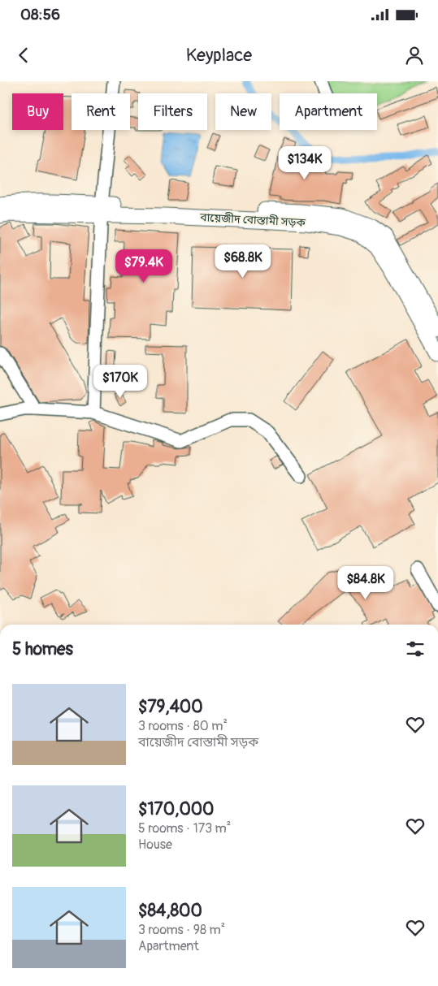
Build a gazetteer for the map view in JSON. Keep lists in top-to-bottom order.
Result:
{
  "streets": {
    "main road": ["বায়েজীদ বোস্তামী সড়ক"]
  },
  "page": {
    "status": "08:56",
    "header": "Keyplace",
    "chip": [
      "Buy",
      "Rent",
      "Filters",
      "New",
      "Apartment"
    ],
    "price": [
      "$134K",
      "$68.8K",
      "$79.4K",
      "$170K",
      "$84.8K"
    ],
    "heading": "5 homes",
    "list": [
      {
        "name": "$79,400",
        "note": "3 rooms · 80 m² · বায়েজীদ বোস্তামী সড়ক"
      },
      {
        "name": "$170,000",
        "note": "5 rooms · 173 m² · House"
      },
      {
        "name": "$84,800",
        "note": "3 rooms · 98 m² · Apartment"
      }
    ]
  }
}
